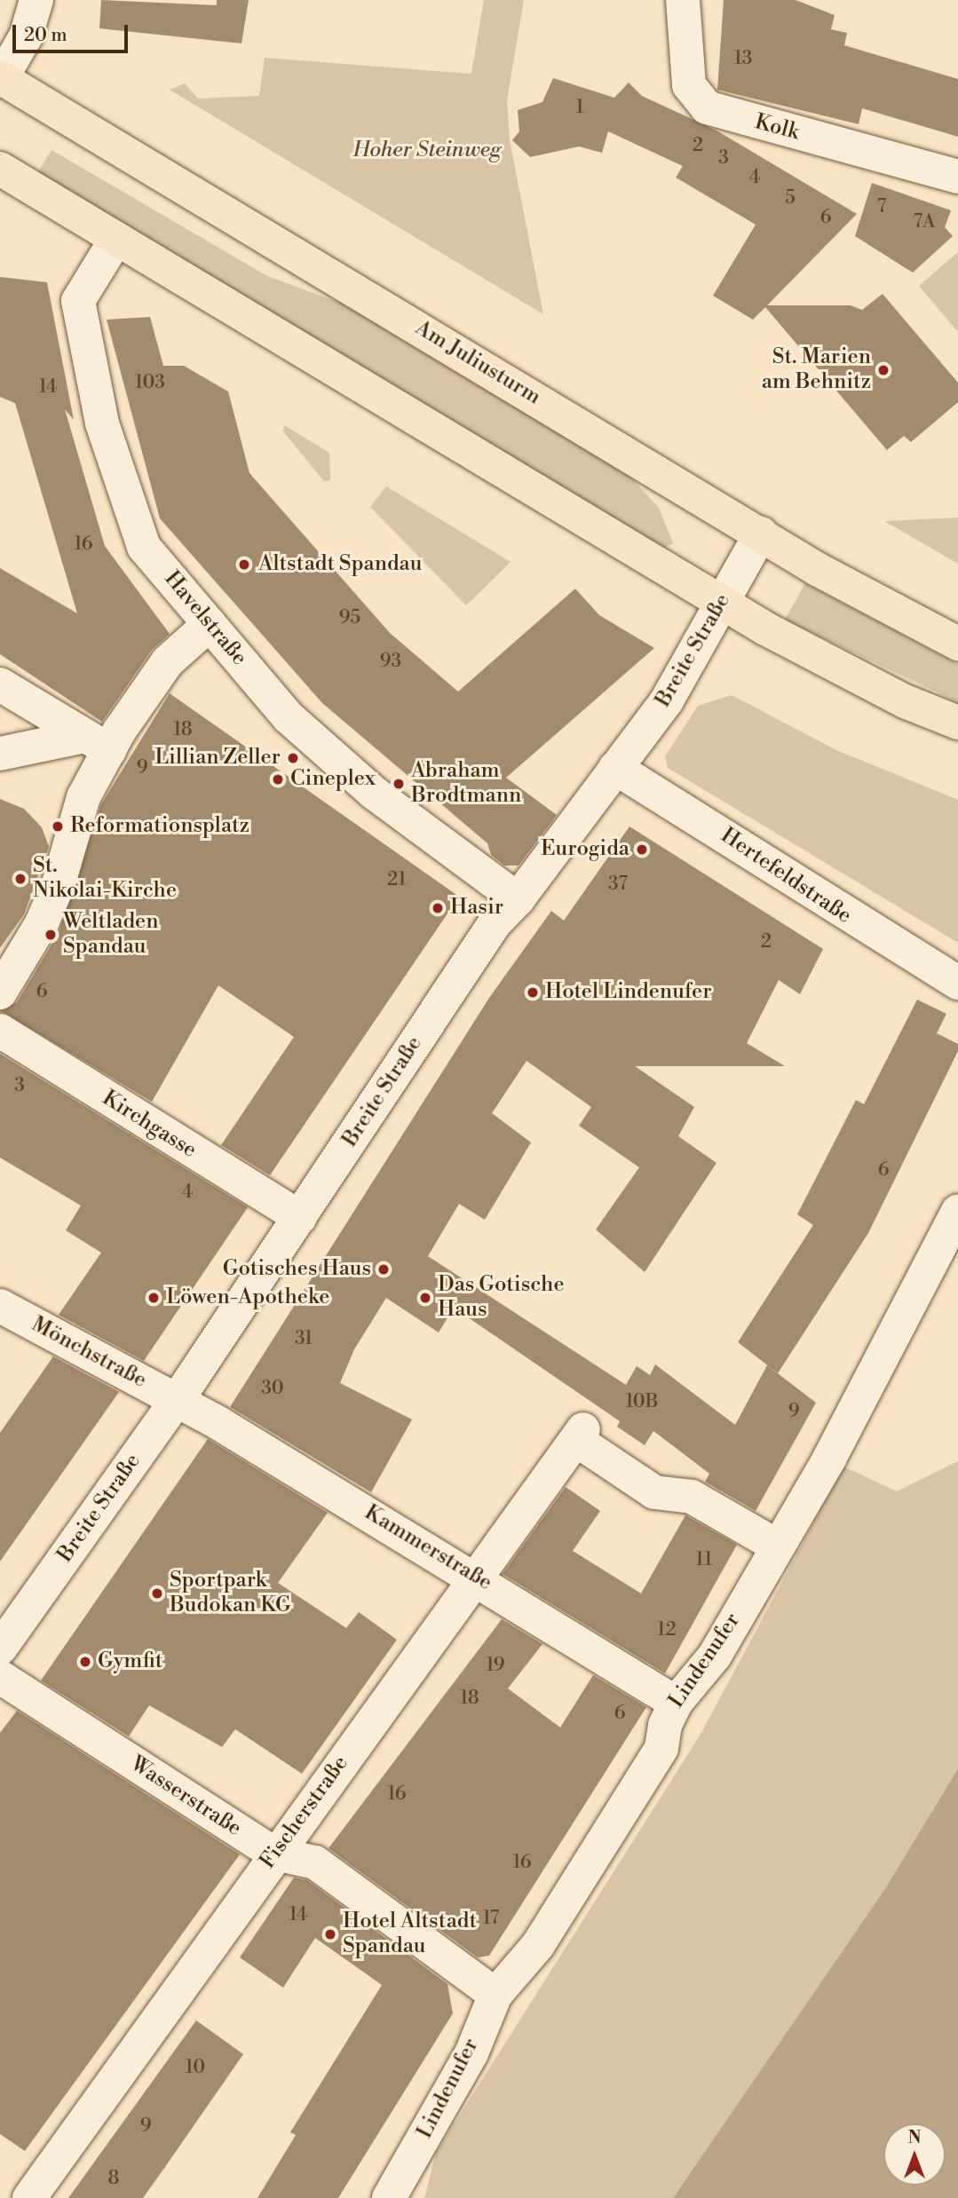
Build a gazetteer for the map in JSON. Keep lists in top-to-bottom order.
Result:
{
  "streets": {
    "main road": ["Am Juliusturm"],
    "street": [
      "Kolk",
      "Havelstraße",
      "Breite Straße",
      "Hertefeldstraße",
      "Kirchgasse",
      "Mönchstraße",
      "Kammerstraße",
      "Lindenufer",
      "Wasserstraße",
      "Fischerstraße"
    ]
  },
  "crossings": [
    ["Am Juliusturm", "Breite Straße"],
    ["Havelstraße", "Breite Straße"],
    ["Breite Straße", "Hertefeldstraße"],
    ["Breite Straße", "Kirchgasse"],
    ["Breite Straße", "Mönchstraße"],
    ["Breite Straße", "Kammerstraße"],
    ["Mönchstraße", "Kammerstraße"],
    ["Kammerstraße", "Lindenufer"],
    ["Kammerstraße", "Fischerstraße"],
    ["Lindenufer", "Wasserstraße"],
    ["Lindenufer", "Fischerstraße"],
    ["Wasserstraße", "Fischerstraße"]
  ],
  "parks": ["Hoher Steinweg"],
  "places": [
    "St. Marien am Behnitz",
    "Altstadt Spandau",
    "Lillian Zeller",
    "Cineplex",
    "Abraham Brodtmann",
    "Reformationsplatz",
    "Eurogida",
    "St. Nikolai-Kirche",
    "Hasir",
    "Weltladen Spandau",
    "Hotel Lindenufer",
    "Gotisches Haus",
    "Löwen-Apotheke",
    "Das Gotische Haus",
    "Sportpark Budokan KG",
    "Gymfit",
    "Hotel Altstadt Spandau"
  ],
  "house_numbers": [
    "13",
    "1",
    "2",
    "3",
    "4",
    "5",
    "7",
    "6",
    "7A",
    "103",
    "14",
    "16",
    "95",
    "93",
    "18",
    "9",
    "21",
    "37",
    "2",
    "6",
    "3",
    "6",
    "4",
    "31",
    "30",
    "10B",
    "9",
    "11",
    "12",
    "19",
    "18",
    "6",
    "16",
    "16",
    "14",
    "17",
    "10",
    "9",
    "8"
  ],
  "scale_bar": "20 m",
  "north": "top"
}
